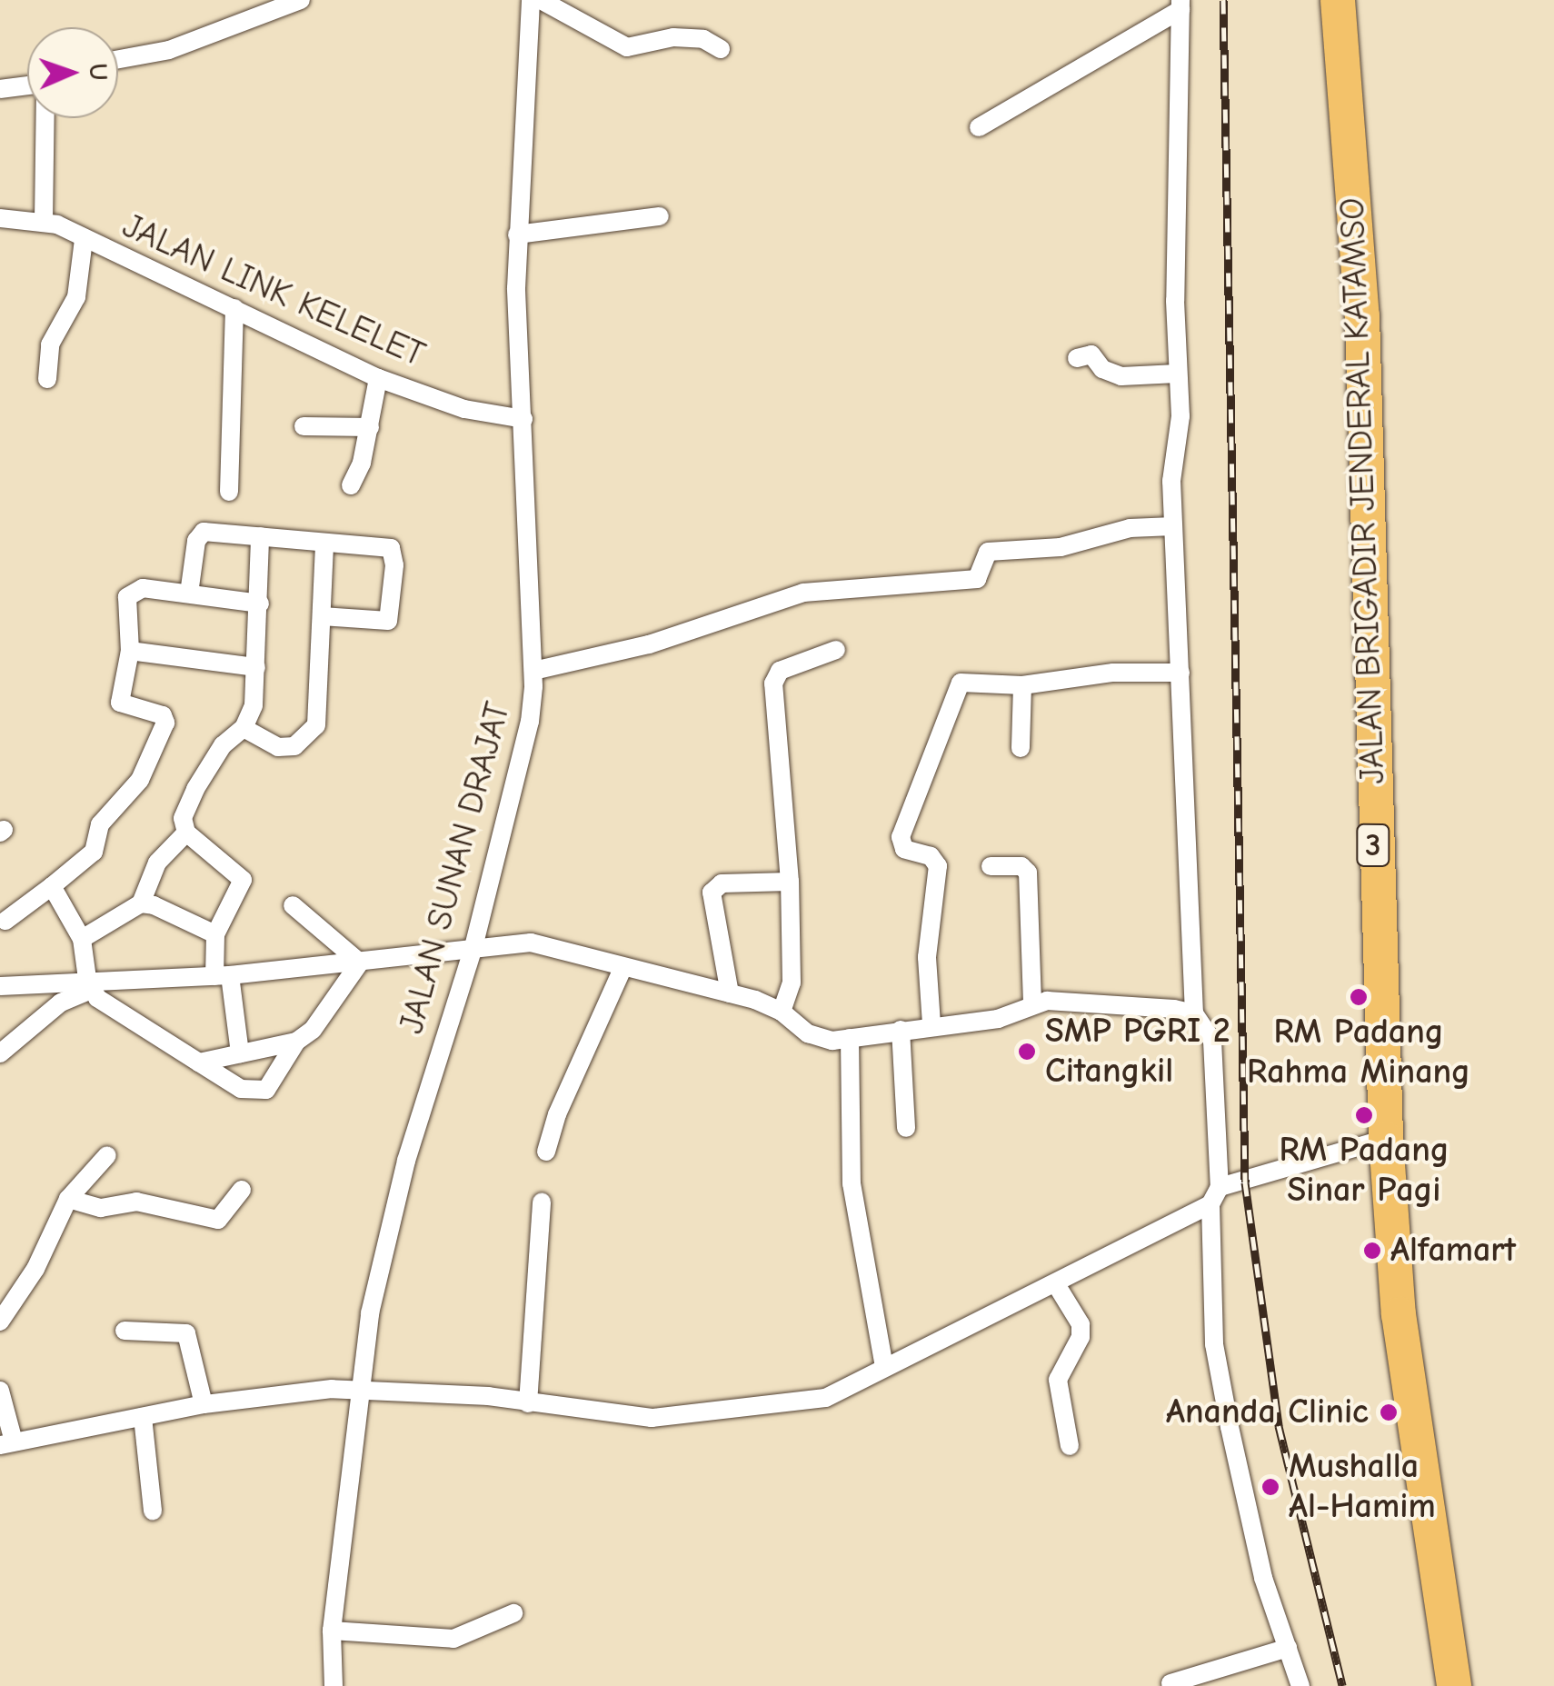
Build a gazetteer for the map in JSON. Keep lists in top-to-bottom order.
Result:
{
  "streets": {
    "highway": ["JALAN BRIGADIR JENDERAL KATAMSO", "3"],
    "street": ["JALAN LINK KELELET", "JALAN SUNAN DRAJAT"]
  },
  "crossings": [
    ["JALAN LINK KELELET", "JALAN SUNAN DRAJAT"]
  ],
  "places": [
    "RM Padang Rahma Minang",
    "SMP PGRI 2 Citangkil",
    "RM Padang Sinar Pagi",
    "Alfamart",
    "Ananda Clinic",
    "Mushalla Al-Hamim"
  ],
  "north": "right"
}
